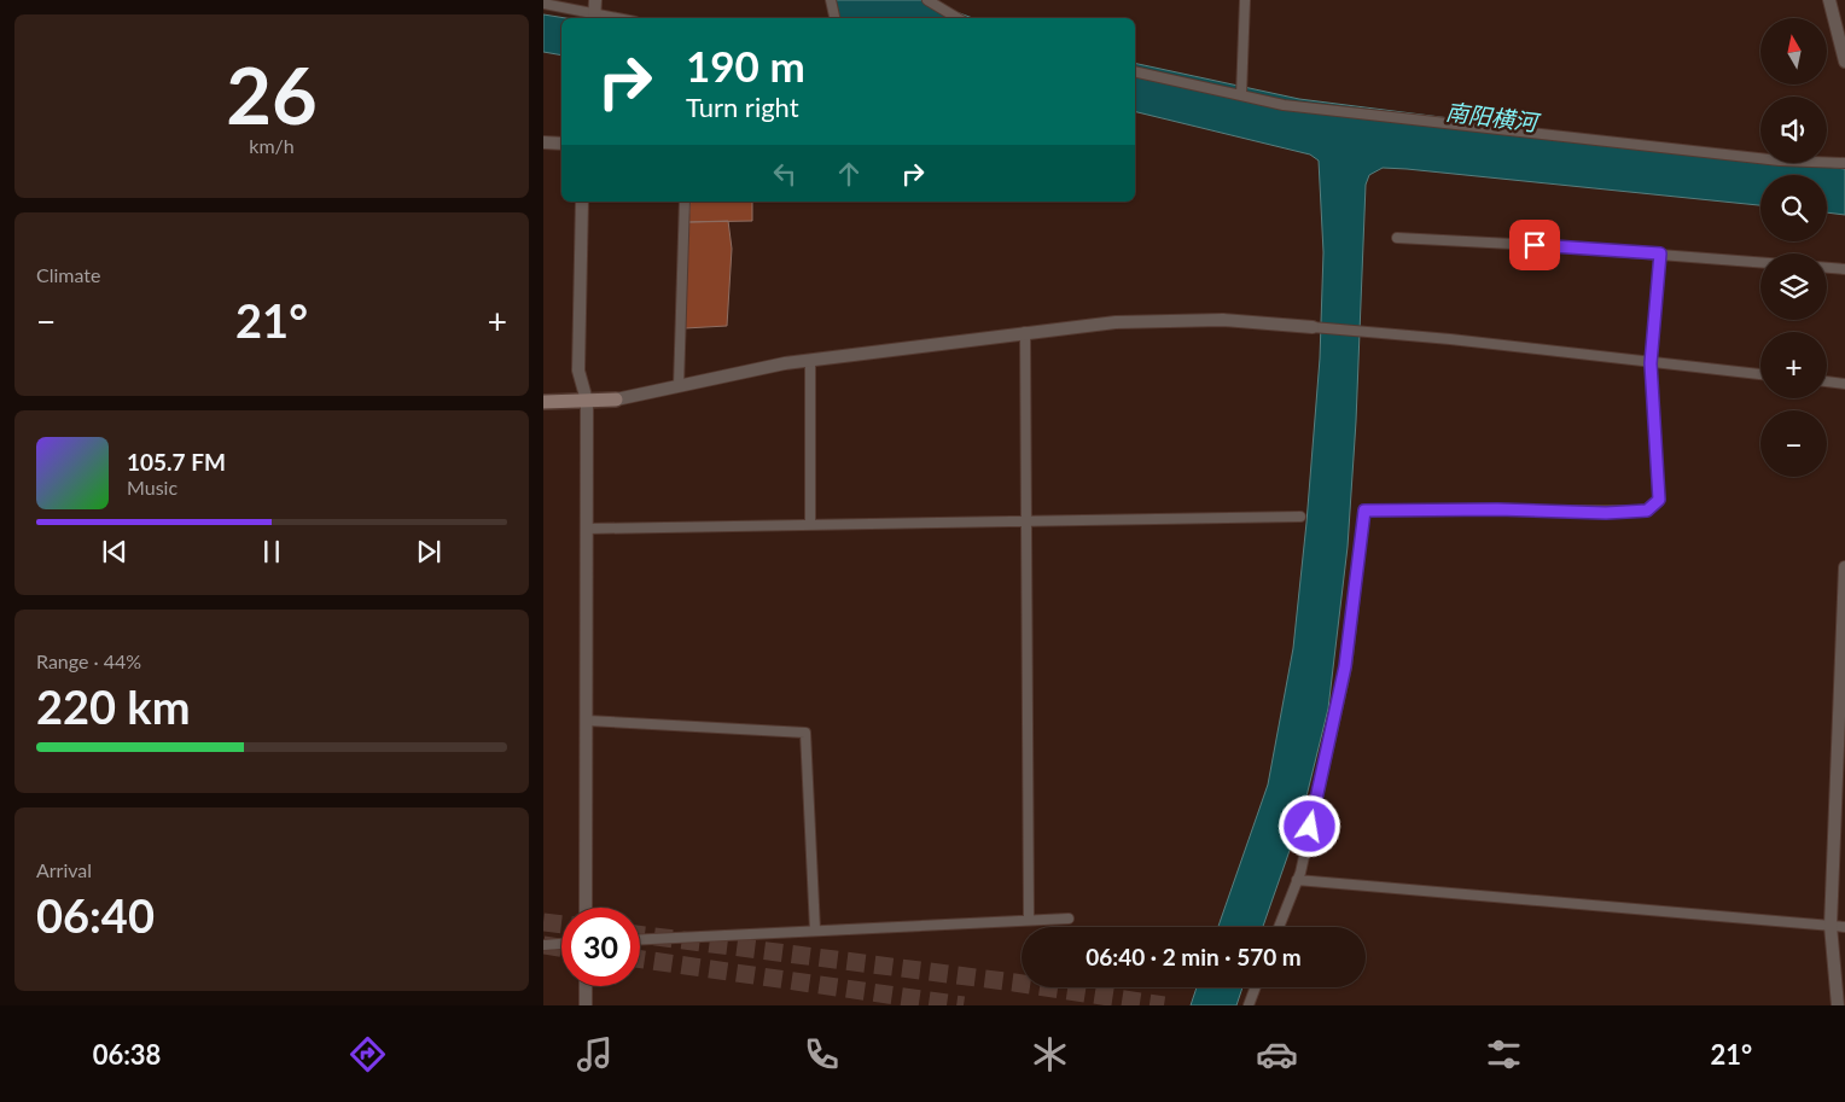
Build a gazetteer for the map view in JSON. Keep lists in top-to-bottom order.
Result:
{
  "water": ["南阳横河"],
  "north": "top",
  "page": {
    "tile": [
      ["26", "km/h"],
      "Climate",
      ["Range · 44%", "220 km"],
      ["Arrival", "06:40"]
    ],
    "map_buttons": ["+", "−"],
    "turn": ["190 m", "Turn right"],
    "heat": ["−", "21°", "+"],
    "song": ["105.7 FM", "Music"],
    "limit": "30",
    "trip": "06:40 · 2 min · 570 m",
    "tabs": ["06:38", "21°"]
  }
}
